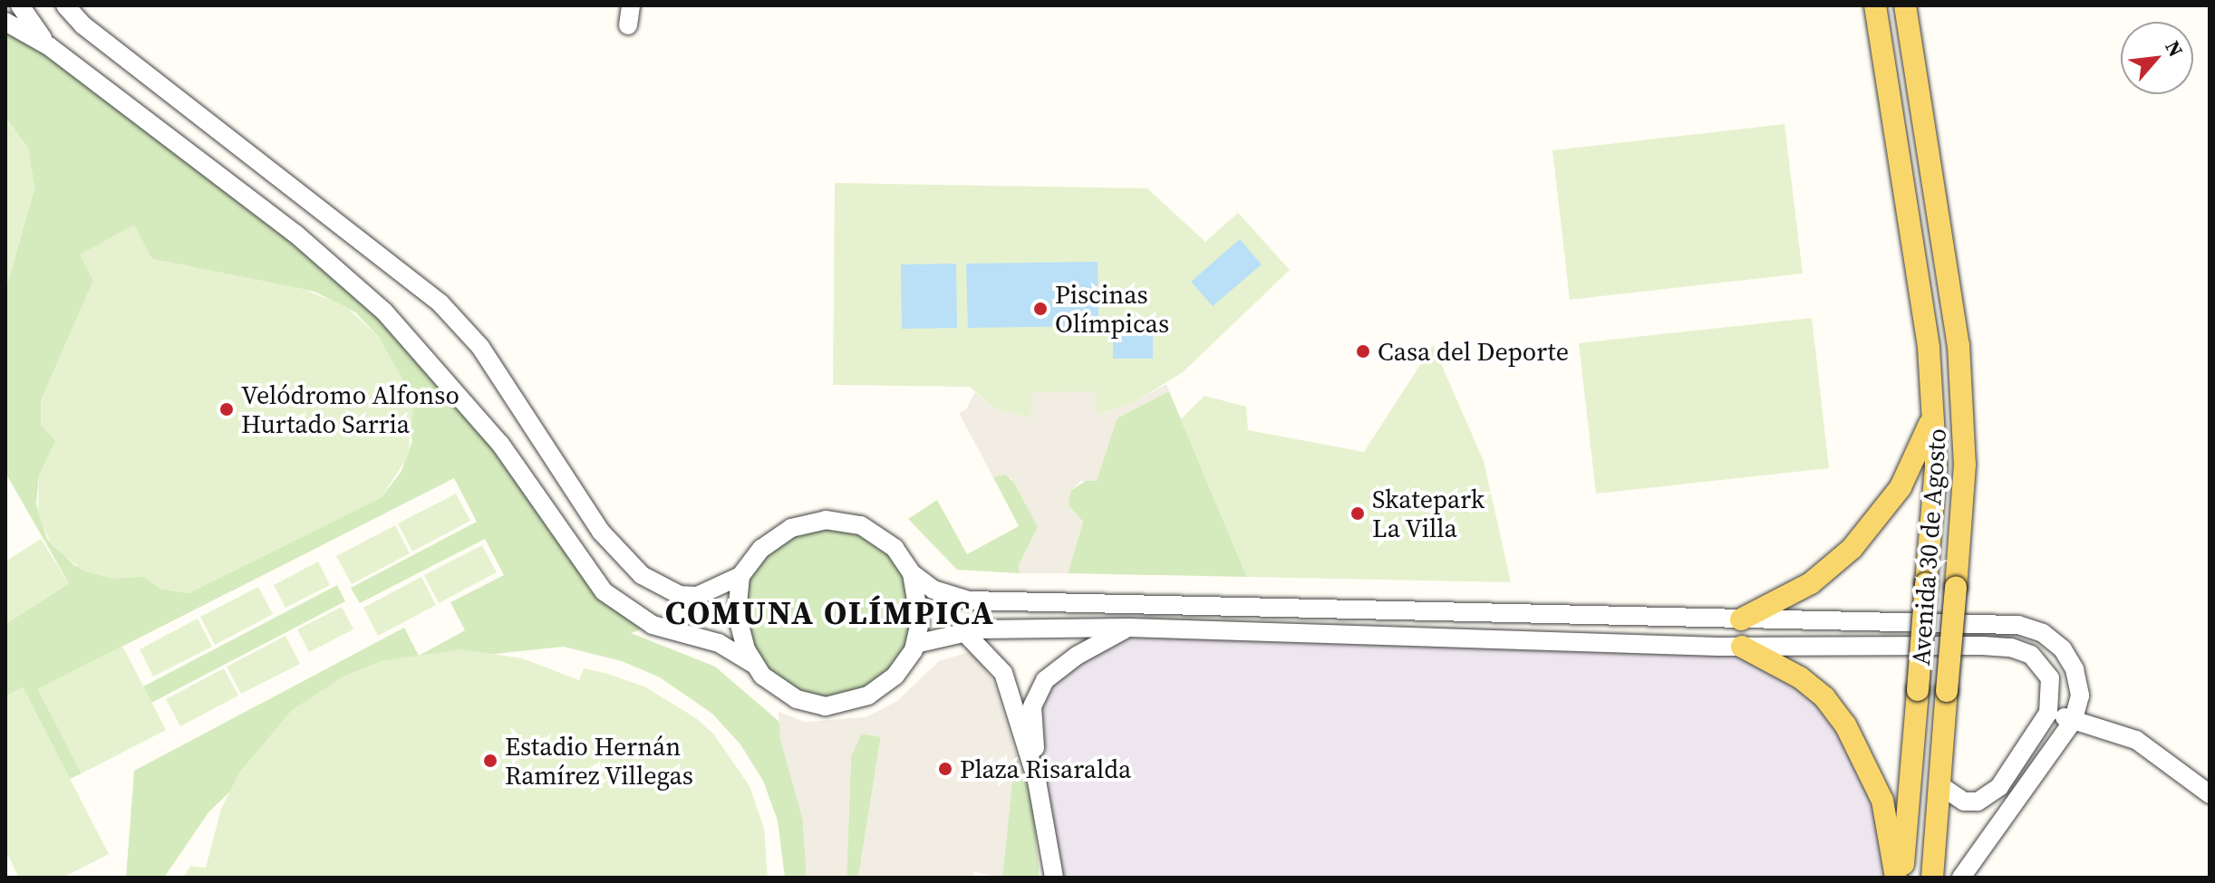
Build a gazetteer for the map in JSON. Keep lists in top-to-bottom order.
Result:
{
  "streets": {
    "main road": ["Avenida 30 de Agosto"]
  },
  "districts": ["COMUNA OLÍMPICA"],
  "places": [
    "Piscinas Olímpicas",
    "Casa del Deporte",
    "Velódromo Alfonso Hurtado Sarria",
    "Skatepark La Villa",
    "Estadio Hernán Ramírez Villegas",
    "Plaza Risaralda"
  ],
  "north": "top right"
}
